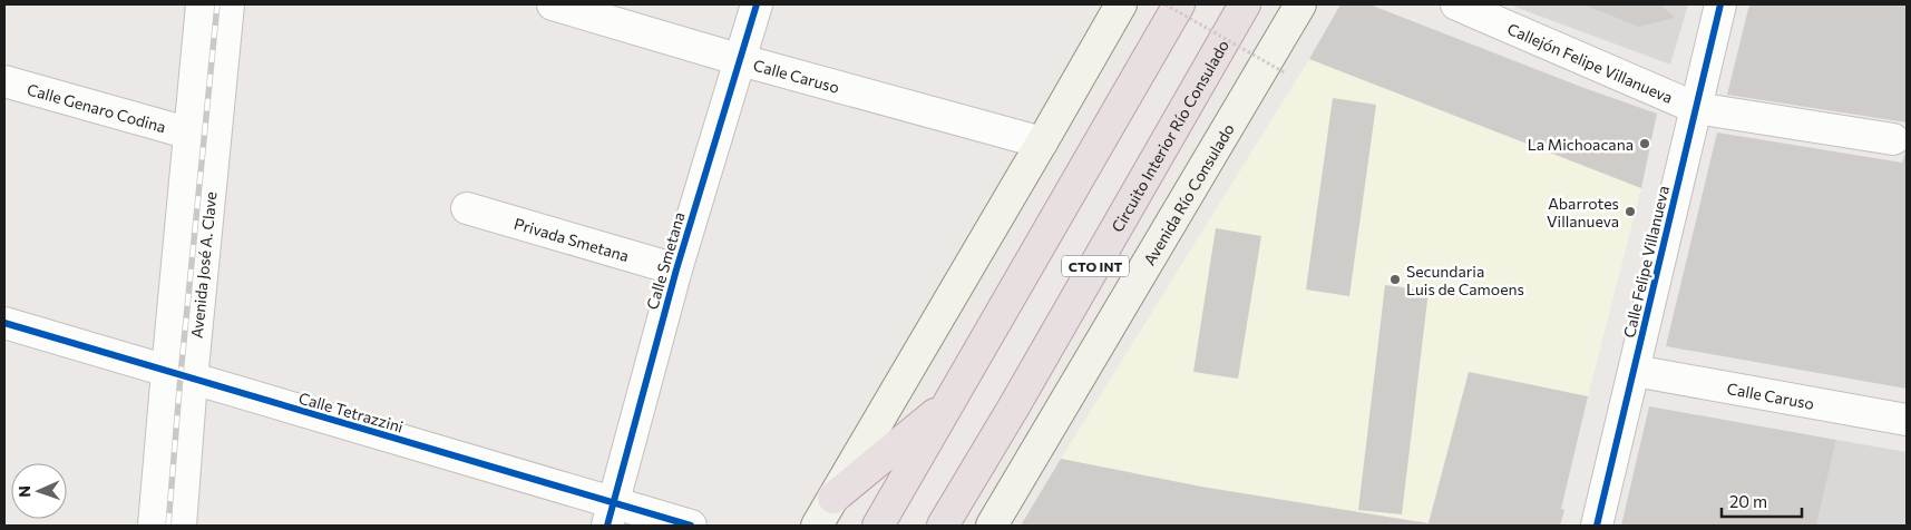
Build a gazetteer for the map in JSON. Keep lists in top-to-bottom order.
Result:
{
  "streets": {
    "highway": ["Circuito Interior Río Consulado", "CTO INT"],
    "main road": ["Avenida Río Consulado"],
    "street": [
      "Callejón Felipe Villanueva",
      "Calle Caruso",
      "Calle Genaro Codina",
      "Privada Smetana",
      "Calle Smetana",
      "Calle Felipe Villanueva",
      "Avenida José A. Clave",
      "Calle Tetrazzini"
    ]
  },
  "crossings": [
    ["Callejón Felipe Villanueva", "Calle Felipe Villanueva"],
    ["Calle Caruso", "Calle Smetana"],
    ["Calle Caruso", "Calle Felipe Villanueva"],
    ["Calle Genaro Codina", "Avenida José A. Clave"],
    ["Privada Smetana", "Calle Smetana"],
    ["Calle Smetana", "Calle Tetrazzini"],
    ["Avenida José A. Clave", "Calle Tetrazzini"]
  ],
  "places": ["La Michoacana", "Abarrotes Villanueva", "Secundaria Luis de Camoens"],
  "scale_bar": "20 m",
  "north": "left"
}
